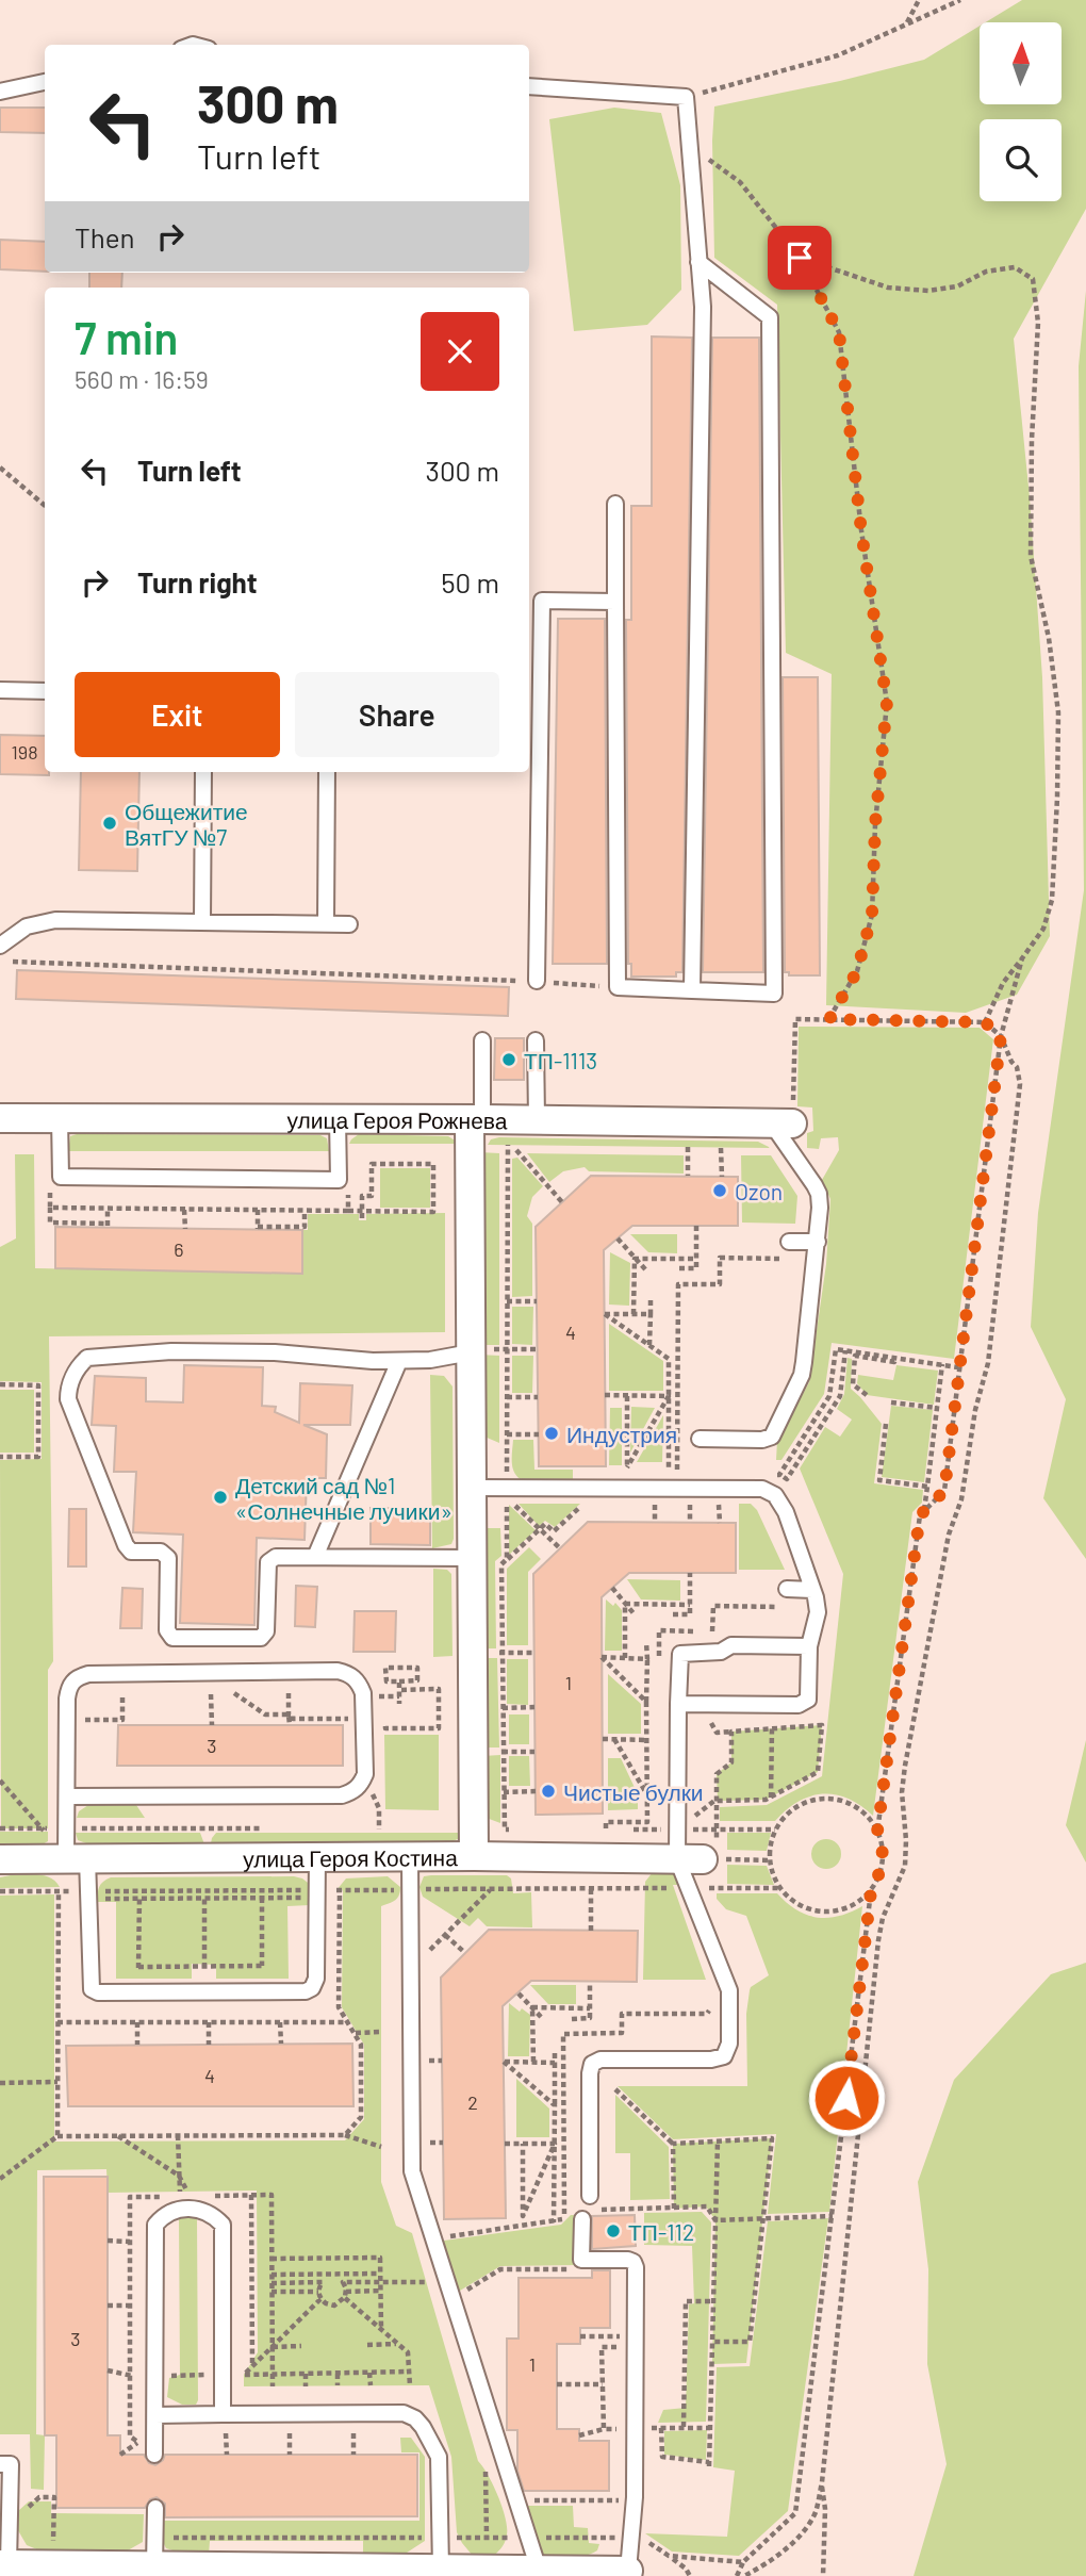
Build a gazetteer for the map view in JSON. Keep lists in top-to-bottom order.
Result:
{
  "streets": {
    "street": ["улица Героя Рожнева", "улица Героя Костина"]
  },
  "places": [
    "Общежитие ВятГУ №7",
    "ТП-1113",
    "Ozon",
    "Индустрия",
    "Детский сад №1 «Солнечные лучики»",
    "Чистые булки",
    "ТП-112"
  ],
  "house_numbers": [
    "198",
    "6",
    "4",
    "1",
    "3",
    "4",
    "2",
    "3",
    "1"
  ],
  "north": "top",
  "page": {
    "turn": ["300 m", "Turn left"],
    "then": "Then",
    "heading": ["7 min", "560 m · 16:59"],
    "list": [
      {
        "name": "Turn left",
        "value": "300 m"
      },
      {
        "name": "Turn right",
        "value": "50 m"
      }
    ],
    "buttons": ["Exit", "Share"]
  }
}
